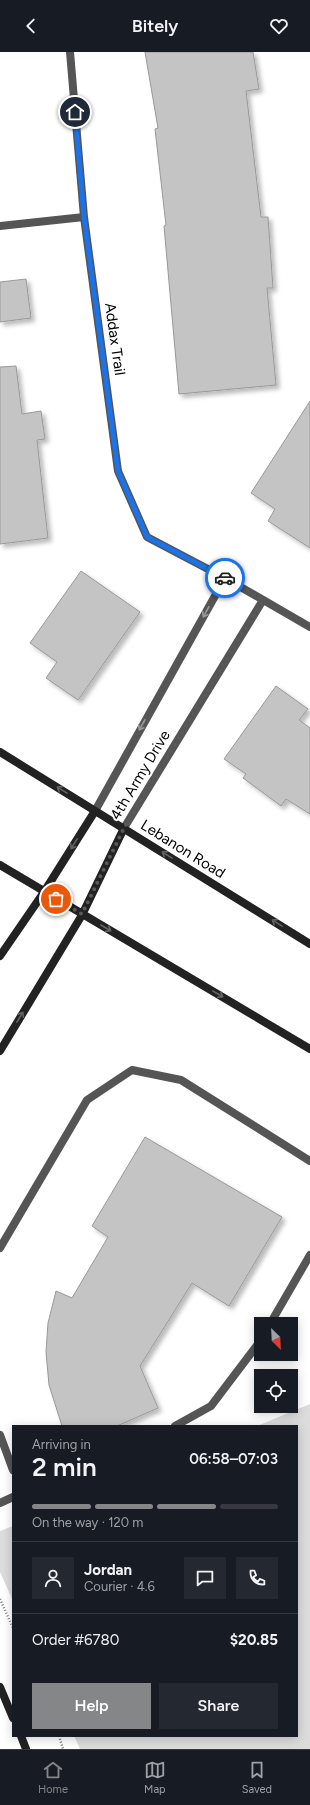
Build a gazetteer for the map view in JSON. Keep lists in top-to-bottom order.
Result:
{
  "streets": {
    "main road": ["4th Army Drive", "Lebanon Road"],
    "street": ["Addax Trail"]
  },
  "crossings": [
    ["Addax Trail", "4th Army Drive"],
    ["4th Army Drive", "Lebanon Road"]
  ],
  "one_way": ["Lebanon Road"],
  "north": "bottom right",
  "page": {
    "header": "Bitely",
    "heading": ["2 min", "Arriving in", "06:58–07:03"],
    "panel": [
      "Jordan",
      "Courier · 4.6",
      "Order #6780",
      "$20.85"
    ],
    "bar": "On the way · 120 m",
    "buttons": ["Help", "Share"],
    "tabs": ["Home", "Map", "Saved"]
  }
}
